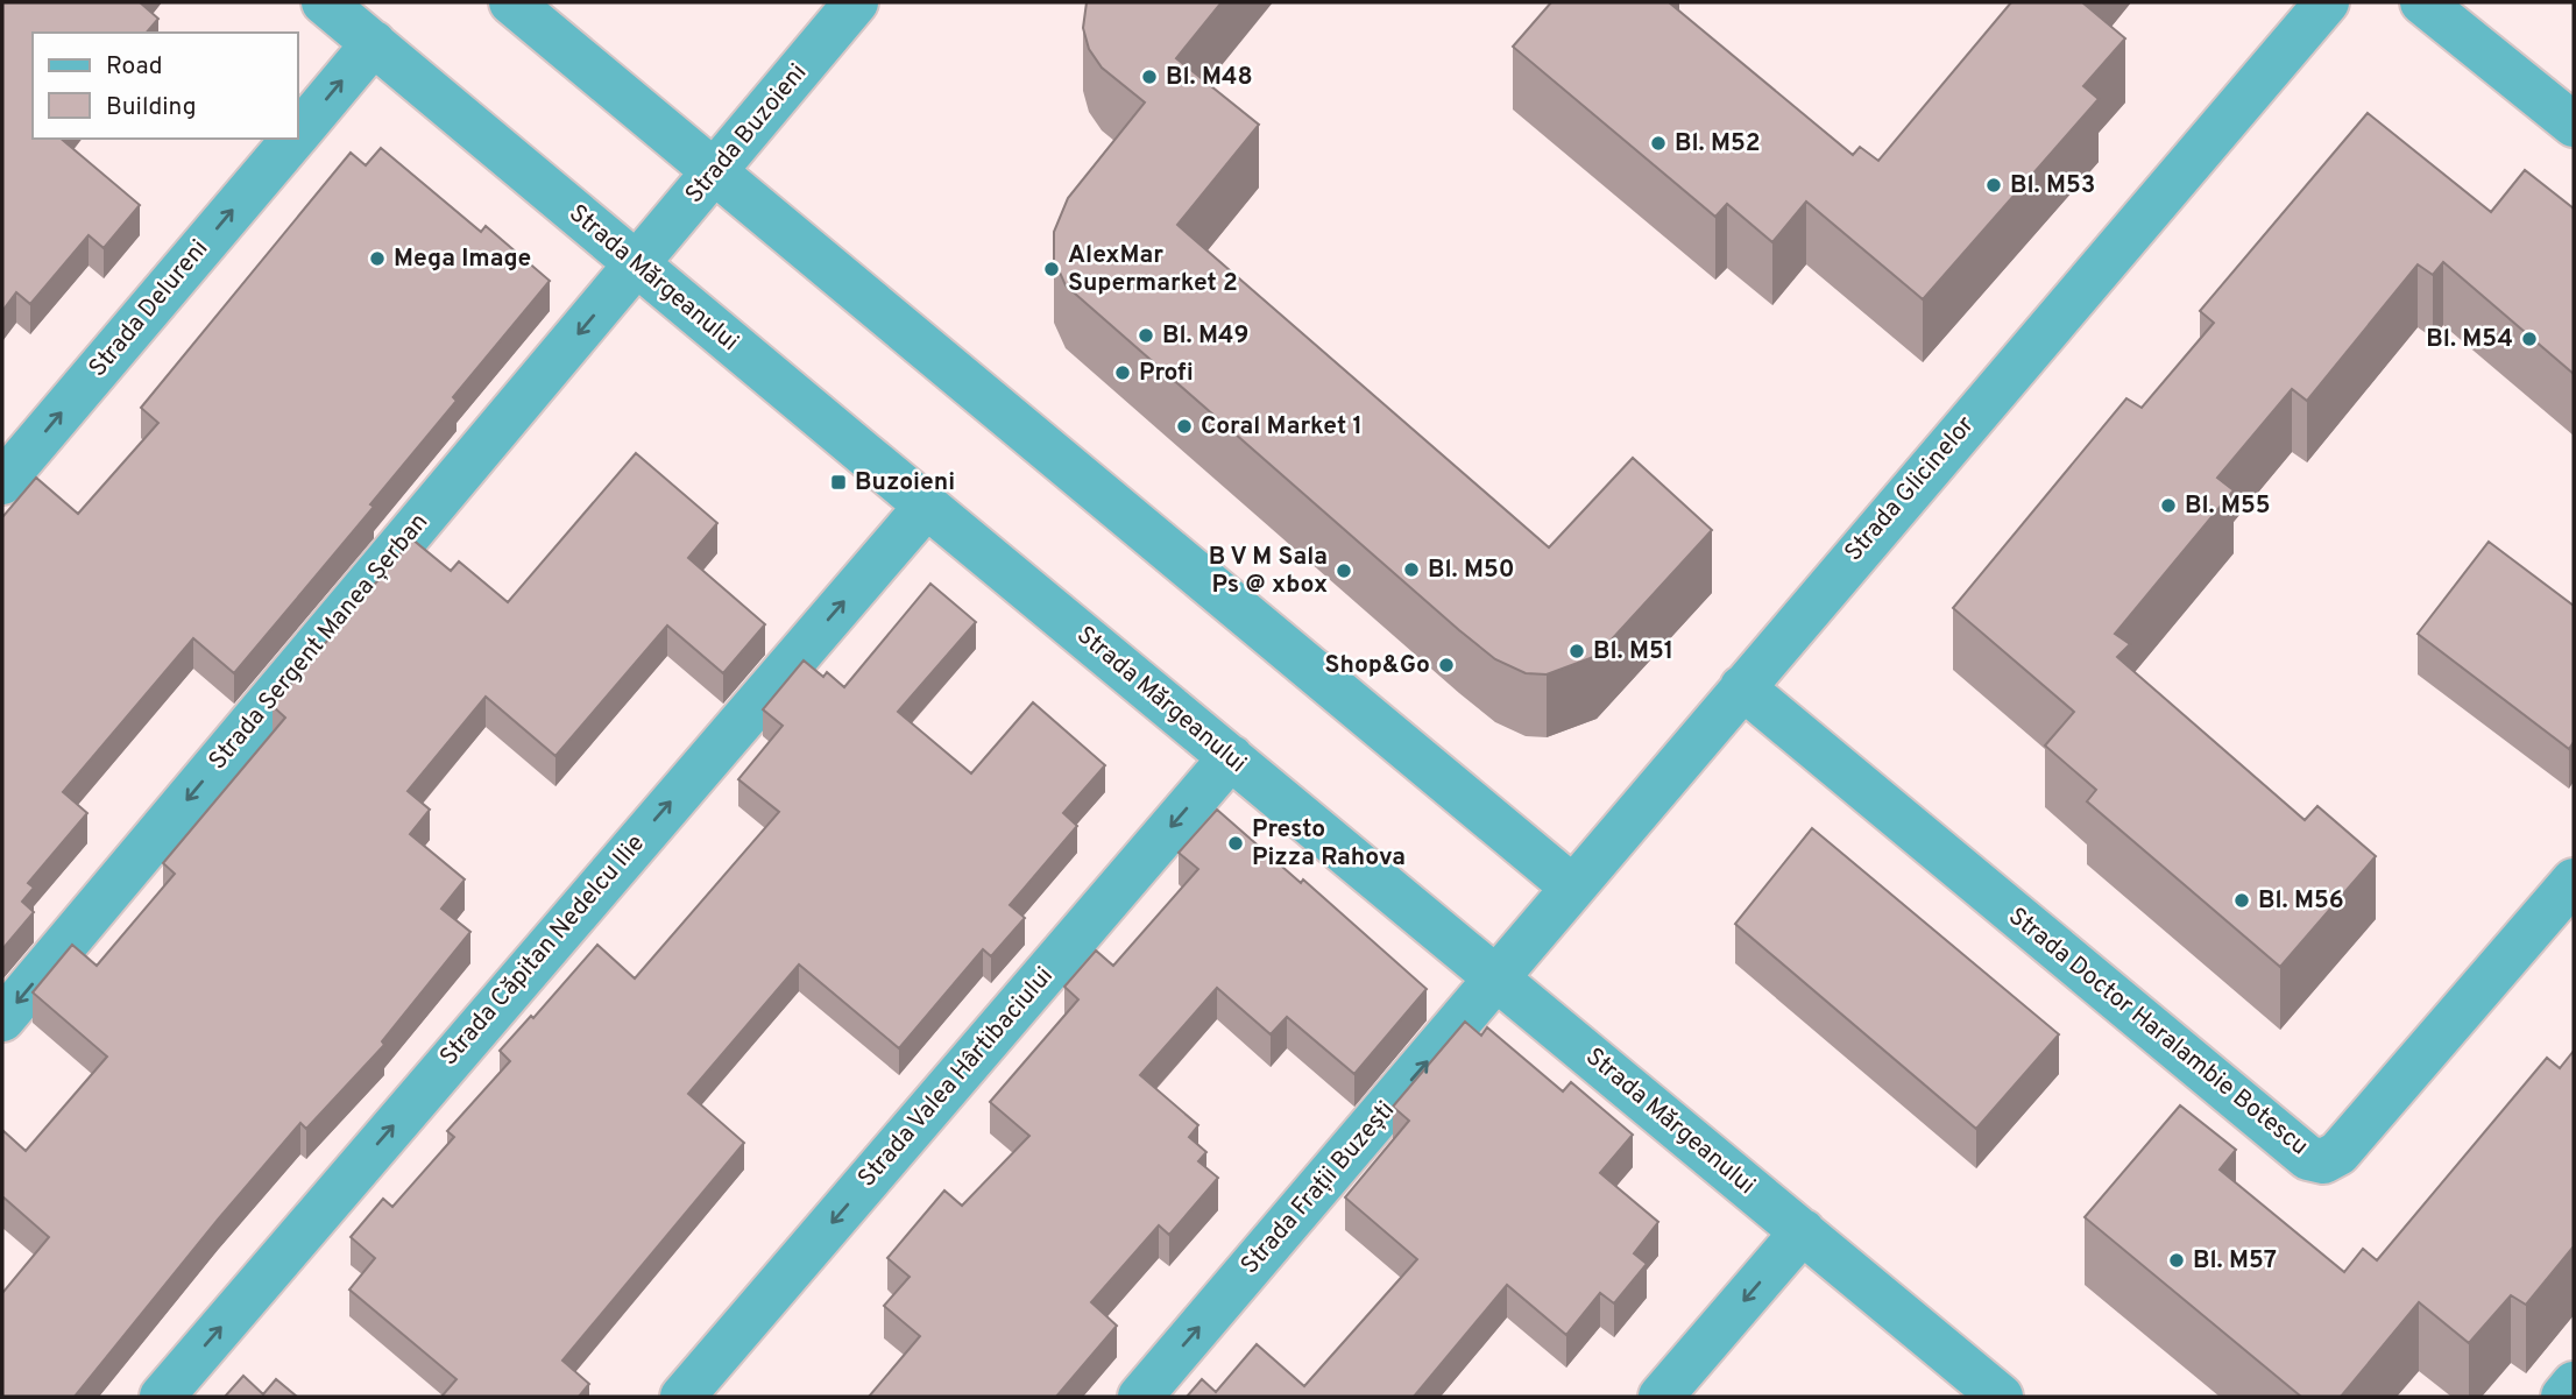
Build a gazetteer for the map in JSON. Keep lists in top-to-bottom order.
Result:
{
  "streets": {
    "street": [
      "Strada Buzoieni",
      "Strada Mărgeanului",
      "Strada Delureni",
      "Strada Glicinelor",
      "Strada Sergent Manea Șerban",
      "Strada Căpitan Nedelcu Ilie",
      "Strada Doctor Haralambie Botescu",
      "Strada Valea Hârtibaciului",
      "Strada Frații Buzești"
    ]
  },
  "crossings": [
    ["Strada Buzoieni", "Strada Mărgeanului"],
    ["Strada Buzoieni", "Strada Sergent Manea Șerban"],
    ["Strada Mărgeanului", "Strada Delureni"],
    ["Strada Mărgeanului", "Strada Glicinelor"],
    ["Strada Mărgeanului", "Strada Sergent Manea Șerban"],
    ["Strada Mărgeanului", "Strada Căpitan Nedelcu Ilie"],
    ["Strada Mărgeanului", "Strada Valea Hârtibaciului"],
    ["Strada Mărgeanului", "Strada Frații Buzești"],
    ["Strada Glicinelor", "Strada Doctor Haralambie Botescu"],
    ["Strada Glicinelor", "Strada Frații Buzești"]
  ],
  "one_way": [
    "Strada Delureni",
    "Strada Sergent Manea Șerban",
    "Strada Căpitan Nedelcu Ilie",
    "Strada Valea Hârtibaciului"
  ],
  "places": {
    "other": [
      "Bl. M48",
      "Bl. M52",
      "Bl. M53",
      "Mega Image",
      "AlexMar Supermarket 2",
      "Bl. M49",
      "Bl. M54",
      "Profi",
      "Coral Market 1",
      "Bl. M55",
      "Bl. M50",
      "B V M Sala Ps @ xbox",
      "Bl. M51",
      "Shop&Go",
      "Presto Pizza Rahova",
      "Bl. M56",
      "Bl. M57"
    ],
    "transit": ["Buzoieni"]
  },
  "legend": ["Road", "Building"]
}
